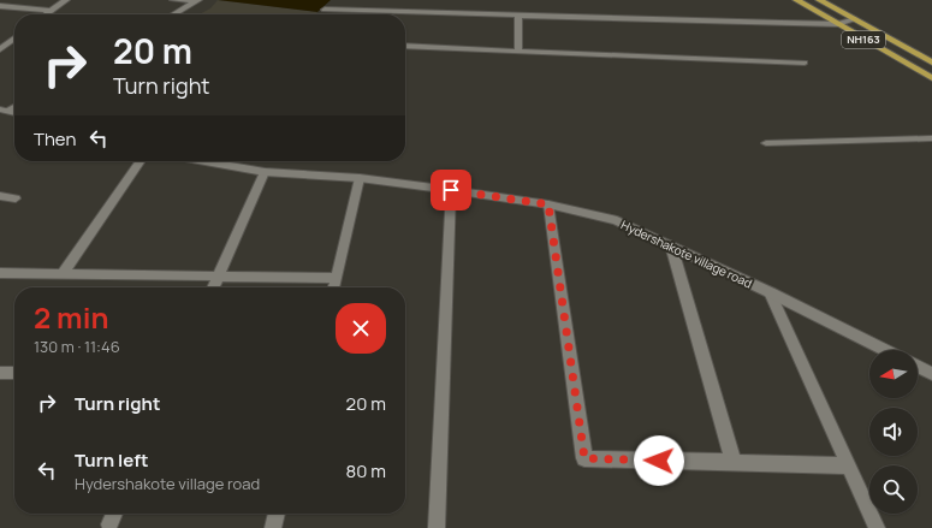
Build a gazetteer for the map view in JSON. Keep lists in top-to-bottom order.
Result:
{
  "streets": {
    "highway": ["NH163"],
    "street": ["Hydershakote village road"]
  },
  "north": "left",
  "page": {
    "turn": ["20 m", "Turn right"],
    "then": "Then",
    "heading": ["2 min", "130 m · 11:46"],
    "list": [
      {
        "name": "Turn right",
        "value": "20 m"
      },
      {
        "name": "Turn left",
        "note": "Hydershakote village road",
        "value": "80 m"
      }
    ]
  }
}
